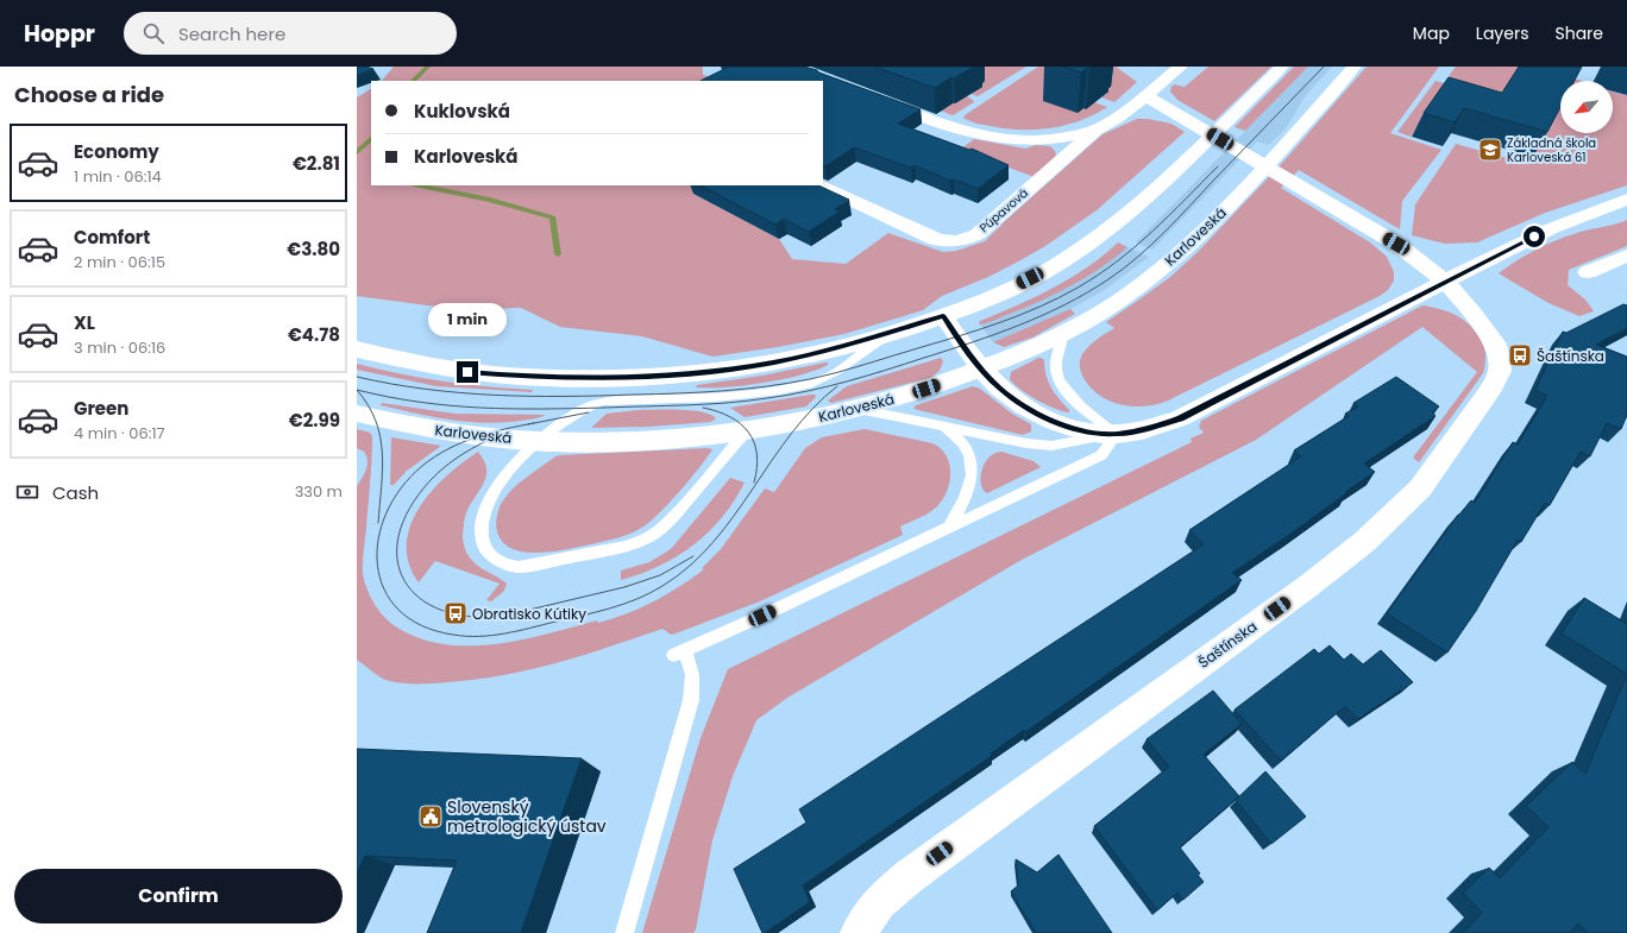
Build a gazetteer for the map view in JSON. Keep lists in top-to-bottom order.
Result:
{
  "streets": {
    "street": ["Púpavová", "Karloveská", "Šaštínska"]
  },
  "crossings": [
    ["Púpavová", "Šaštínska"]
  ],
  "places": {
    "school or university": ["Základná škola Karloveská 61"],
    "bus stop": ["Šaštínska", "Obratisko Kútiky"],
    "public building": ["Slovenský metrologický ústav"]
  },
  "north": "bottom left",
  "page": {
    "header": "Hoppr",
    "search": "Search here",
    "nav": ["Map", "Layers", "Share"],
    "heading": "Choose a ride",
    "banner": ["Kuklovská", "Karloveská"],
    "list": [
      {
        "name": "Economy",
        "note": "1 min · 06:14",
        "value": "€2.81"
      },
      {
        "name": "Comfort",
        "note": "2 min · 06:15",
        "value": "€3.80"
      },
      {
        "name": "XL",
        "note": "3 min · 06:16",
        "value": "€4.78"
      },
      {
        "name": "Green",
        "note": "4 min · 06:17",
        "value": "€2.99"
      }
    ],
    "bubble": "1 min",
    "pay": ["Cash", "330 m"],
    "buttons": "Confirm"
  }
}
